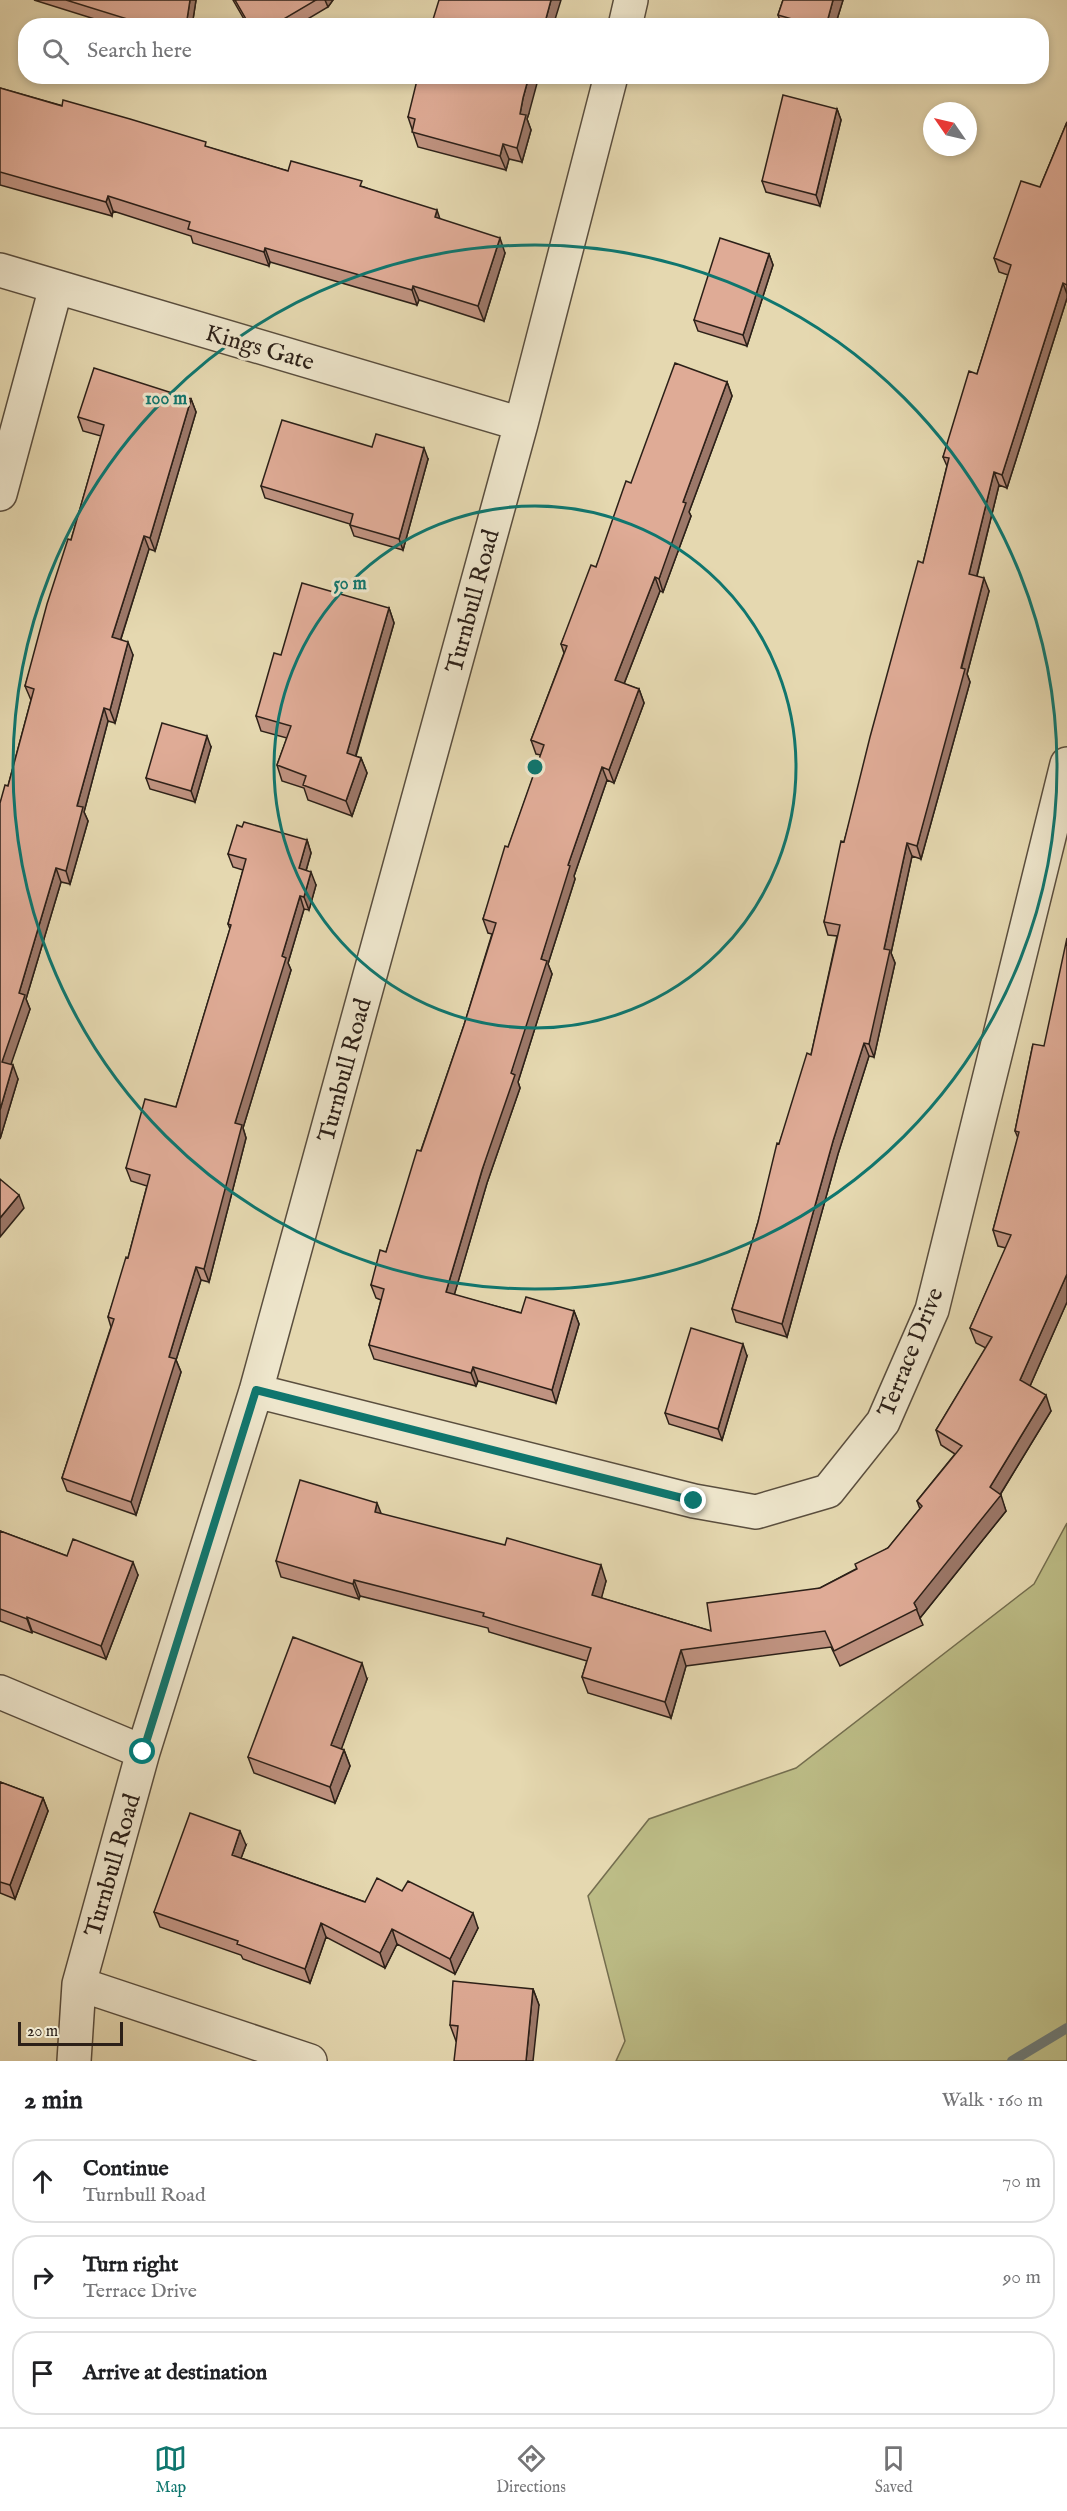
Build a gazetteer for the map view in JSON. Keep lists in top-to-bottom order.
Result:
{
  "streets": {
    "street": ["Kings Gate", "Turnbull Road", "Terrace Drive"]
  },
  "crossings": [
    ["Kings Gate", "Turnbull Road"],
    ["Turnbull Road", "Terrace Drive"]
  ],
  "scale_bar": "20 m",
  "north": "top left",
  "page": {
    "search": "Search here",
    "scale": "20 m",
    "heading": ["2 min", "Walk · 160 m"],
    "list": [
      ["Continue", "Turnbull Road", "70 m"],
      ["Turn right", "Terrace Drive", "90 m"],
      "Arrive at destination"
    ],
    "nav": ["Map", "Directions", "Saved"]
  },
  "rings": ["100 m", "50 m"]
}
